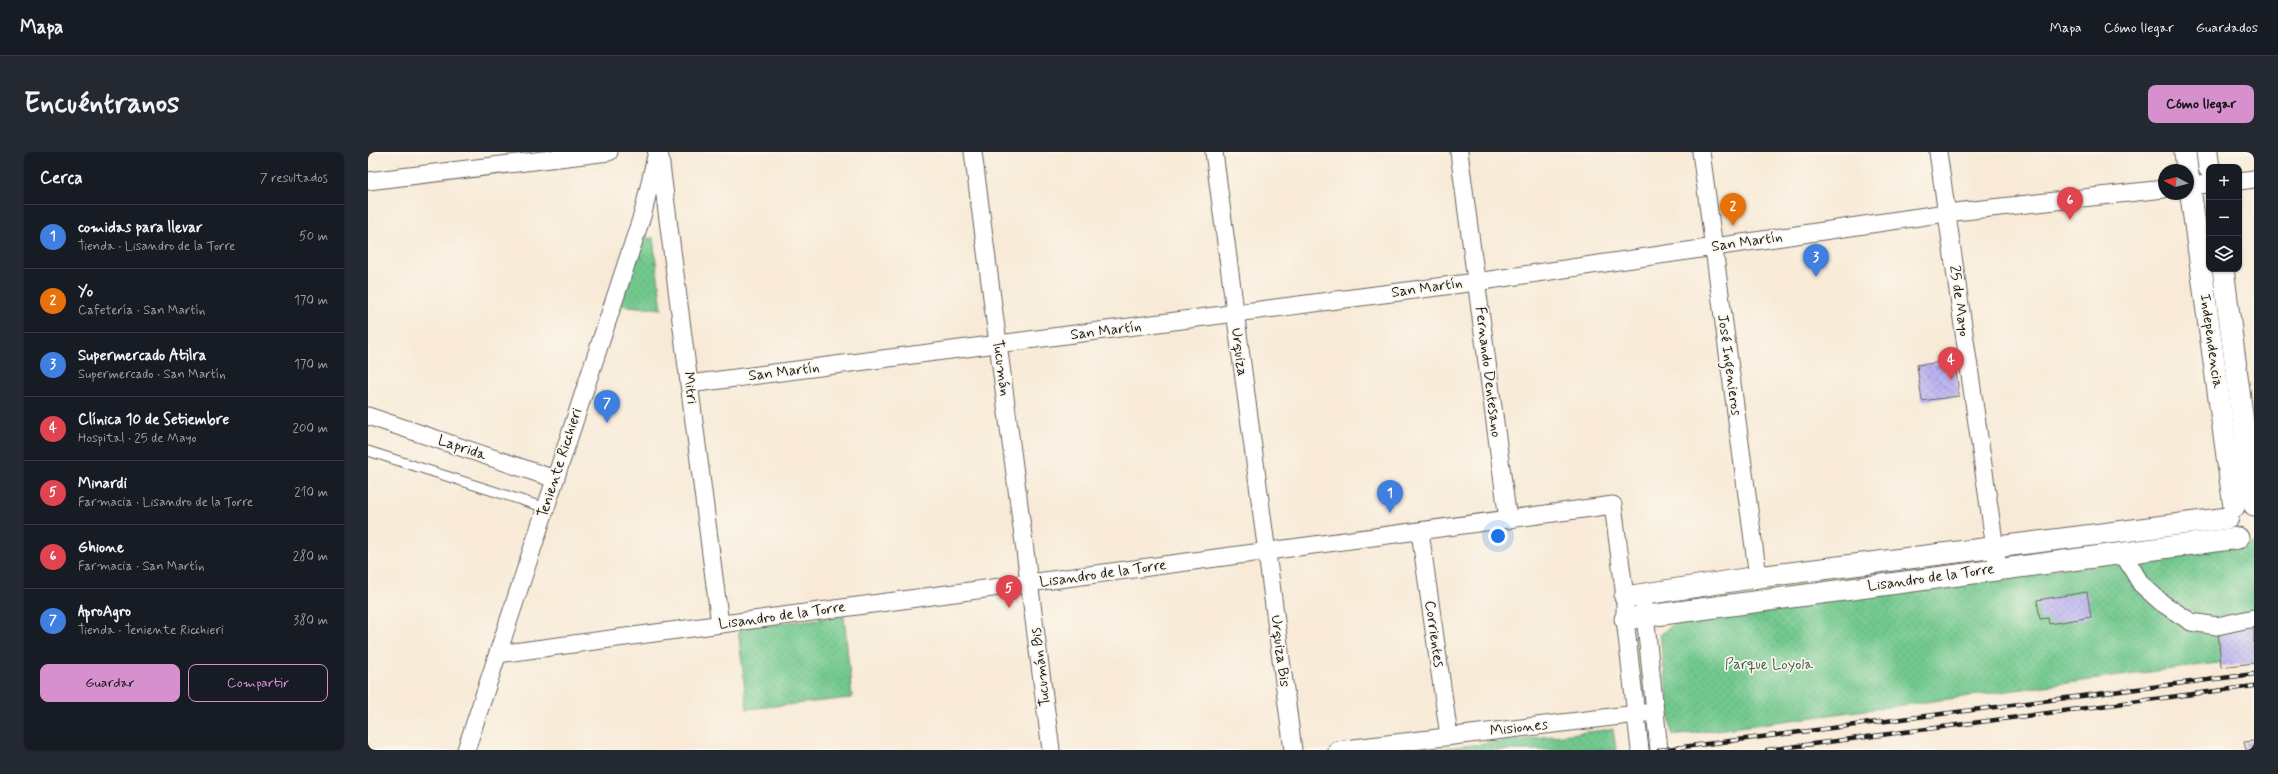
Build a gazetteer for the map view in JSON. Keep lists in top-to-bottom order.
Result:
{
  "streets": {
    "street": [
      "San Martín",
      "25 de Mayo",
      "Independencia",
      "Urquiza",
      "José Ingenieros",
      "Tucumán",
      "Fernando Dentesano",
      "Mitri",
      "Laprida",
      "Teniente Ricchieri",
      "Lisandro de la Torre",
      "Corrientes",
      "Urquiza Bis",
      "Tucumán Bis",
      "Misiones"
    ]
  },
  "crossings": [
    ["San Martín", "25 de Mayo"],
    ["San Martín", "Urquiza"],
    ["San Martín", "José Ingenieros"],
    ["San Martín", "Tucumán"],
    ["San Martín", "Fernando Dentesano"],
    ["San Martín", "Mitri"],
    ["25 de Mayo", "Lisandro de la Torre"],
    ["Independencia", "Lisandro de la Torre"],
    ["Urquiza", "Lisandro de la Torre"],
    ["Urquiza", "Urquiza Bis"],
    ["José Ingenieros", "Lisandro de la Torre"],
    ["Tucumán", "Lisandro de la Torre"],
    ["Tucumán", "Tucumán Bis"],
    ["Fernando Dentesano", "Lisandro de la Torre"],
    ["Mitri", "Teniente Ricchieri"],
    ["Mitri", "Lisandro de la Torre"],
    ["Laprida", "Teniente Ricchieri"],
    ["Teniente Ricchieri", "Lisandro de la Torre"],
    ["Lisandro de la Torre", "Corrientes"],
    ["Lisandro de la Torre", "Urquiza Bis"],
    ["Lisandro de la Torre", "Tucumán Bis"],
    ["Corrientes", "Misiones"]
  ],
  "parks": ["Parque Loyola"],
  "north": "left",
  "page": {
    "header": "Mapa",
    "nav": ["Mapa", "Cómo llegar", "Guardados"],
    "buttons": [
      "Cómo llegar",
      ["Guardar", "Compartir"]
    ],
    "title": "Encuéntranos",
    "heading": ["Cerca", "7 resultados"],
    "map_buttons": ["+", "−"],
    "pins": [
      "6",
      "2",
      "3",
      "4",
      "7",
      "1",
      "5"
    ],
    "list": [
      {
        "mark": "1",
        "name": "comidas para llevar",
        "note": "Tienda · Lisandro de la Torre",
        "value": "50 m"
      },
      {
        "mark": "2",
        "name": "Yo",
        "note": "Cafetería · San Martín",
        "value": "170 m"
      },
      {
        "mark": "3",
        "name": "Supermercado Atilra",
        "note": "Supermercado · San Martín",
        "value": "170 m"
      },
      {
        "mark": "4",
        "name": "Clínica 10 de Setiembre",
        "note": "Hospital · 25 de Mayo",
        "value": "200 m"
      },
      {
        "mark": "5",
        "name": "Minardi",
        "note": "Farmacia · Lisandro de la Torre",
        "value": "210 m"
      },
      {
        "mark": "6",
        "name": "Ghione",
        "note": "Farmacia · San Martín",
        "value": "280 m"
      },
      {
        "mark": "7",
        "name": "AproAgro",
        "note": "Tienda · Teniente Ricchieri",
        "value": "380 m"
      }
    ]
  }
}
